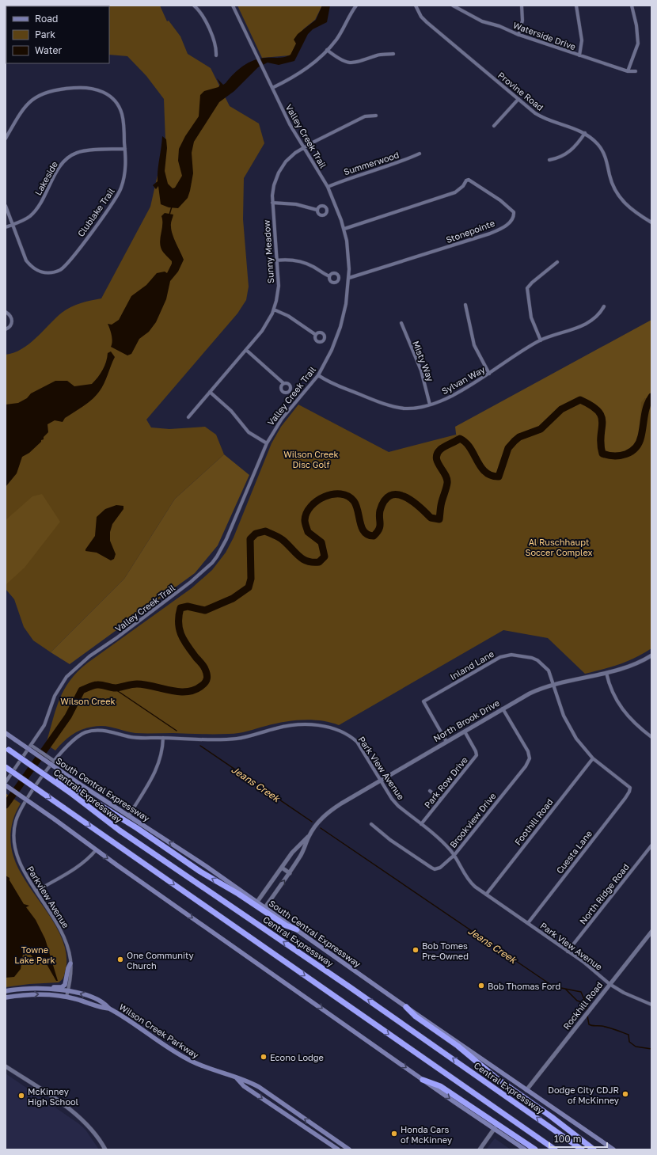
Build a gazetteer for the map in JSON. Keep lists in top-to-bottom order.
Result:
{
  "streets": {
    "highway": ["Central Expressway"],
    "main road": ["South Central Expressway", "Wilson Creek Parkway"],
    "street": [
      "Waterside Drive",
      "Provine Road",
      "Valley Creek Trail",
      "Summerwood",
      "Lakeside",
      "Clublake Trail",
      "Stonepointe",
      "Sunny Meadow",
      "Misty Way",
      "Sylvan Way",
      "Inland Lane",
      "North Brook Drive",
      "Park View Avenue",
      "Park Row Drive",
      "Brookview Drive",
      "Foothill Road",
      "Cuesta Lane",
      "North Ridge Road",
      "Parkview Avenue",
      "Rockhill Road"
    ]
  },
  "crossings": [
    ["Valley Creek Trail", "Summerwood"],
    ["Valley Creek Trail", "Stonepointe"],
    ["Valley Creek Trail", "Sunny Meadow"],
    ["Valley Creek Trail", "Sylvan Way"],
    ["Lakeside", "Clublake Trail"],
    ["Misty Way", "Sylvan Way"],
    ["Inland Lane", "North Brook Drive"],
    ["Inland Lane", "Foothill Road"],
    ["Inland Lane", "Cuesta Lane"],
    ["North Brook Drive", "Park View Avenue"],
    ["North Brook Drive", "Park Row Drive"],
    ["North Brook Drive", "South Central Expressway"],
    ["North Brook Drive", "Brookview Drive"],
    ["Park View Avenue", "Park Row Drive"],
    ["Park View Avenue", "Brookview Drive"],
    ["Park View Avenue", "Foothill Road"],
    ["Park View Avenue", "Cuesta Lane"],
    ["Park View Avenue", "North Ridge Road"],
    ["Park View Avenue", "Parkview Avenue"],
    ["Park View Avenue", "Rockhill Road"],
    ["South Central Expressway", "Rockhill Road"],
    ["Parkview Avenue", "Wilson Creek Parkway"]
  ],
  "water": ["Jeans Creek"],
  "parks": [
    "Wilson Creek Disc Golf",
    "Al Ruschhaupt Soccer Complex",
    "Wilson Creek",
    "Towne Lake Park"
  ],
  "places": [
    "Bob Tomes Pre-Owned",
    "One Community Church",
    "Bob Thomas Ford",
    "Econo Lodge",
    "Dodge City CDJR of McKinney",
    "McKinney High School",
    "Honda Cars of McKinney"
  ],
  "legend": ["Road", "Park", "Water"],
  "scale_bar": "100 m"
}
